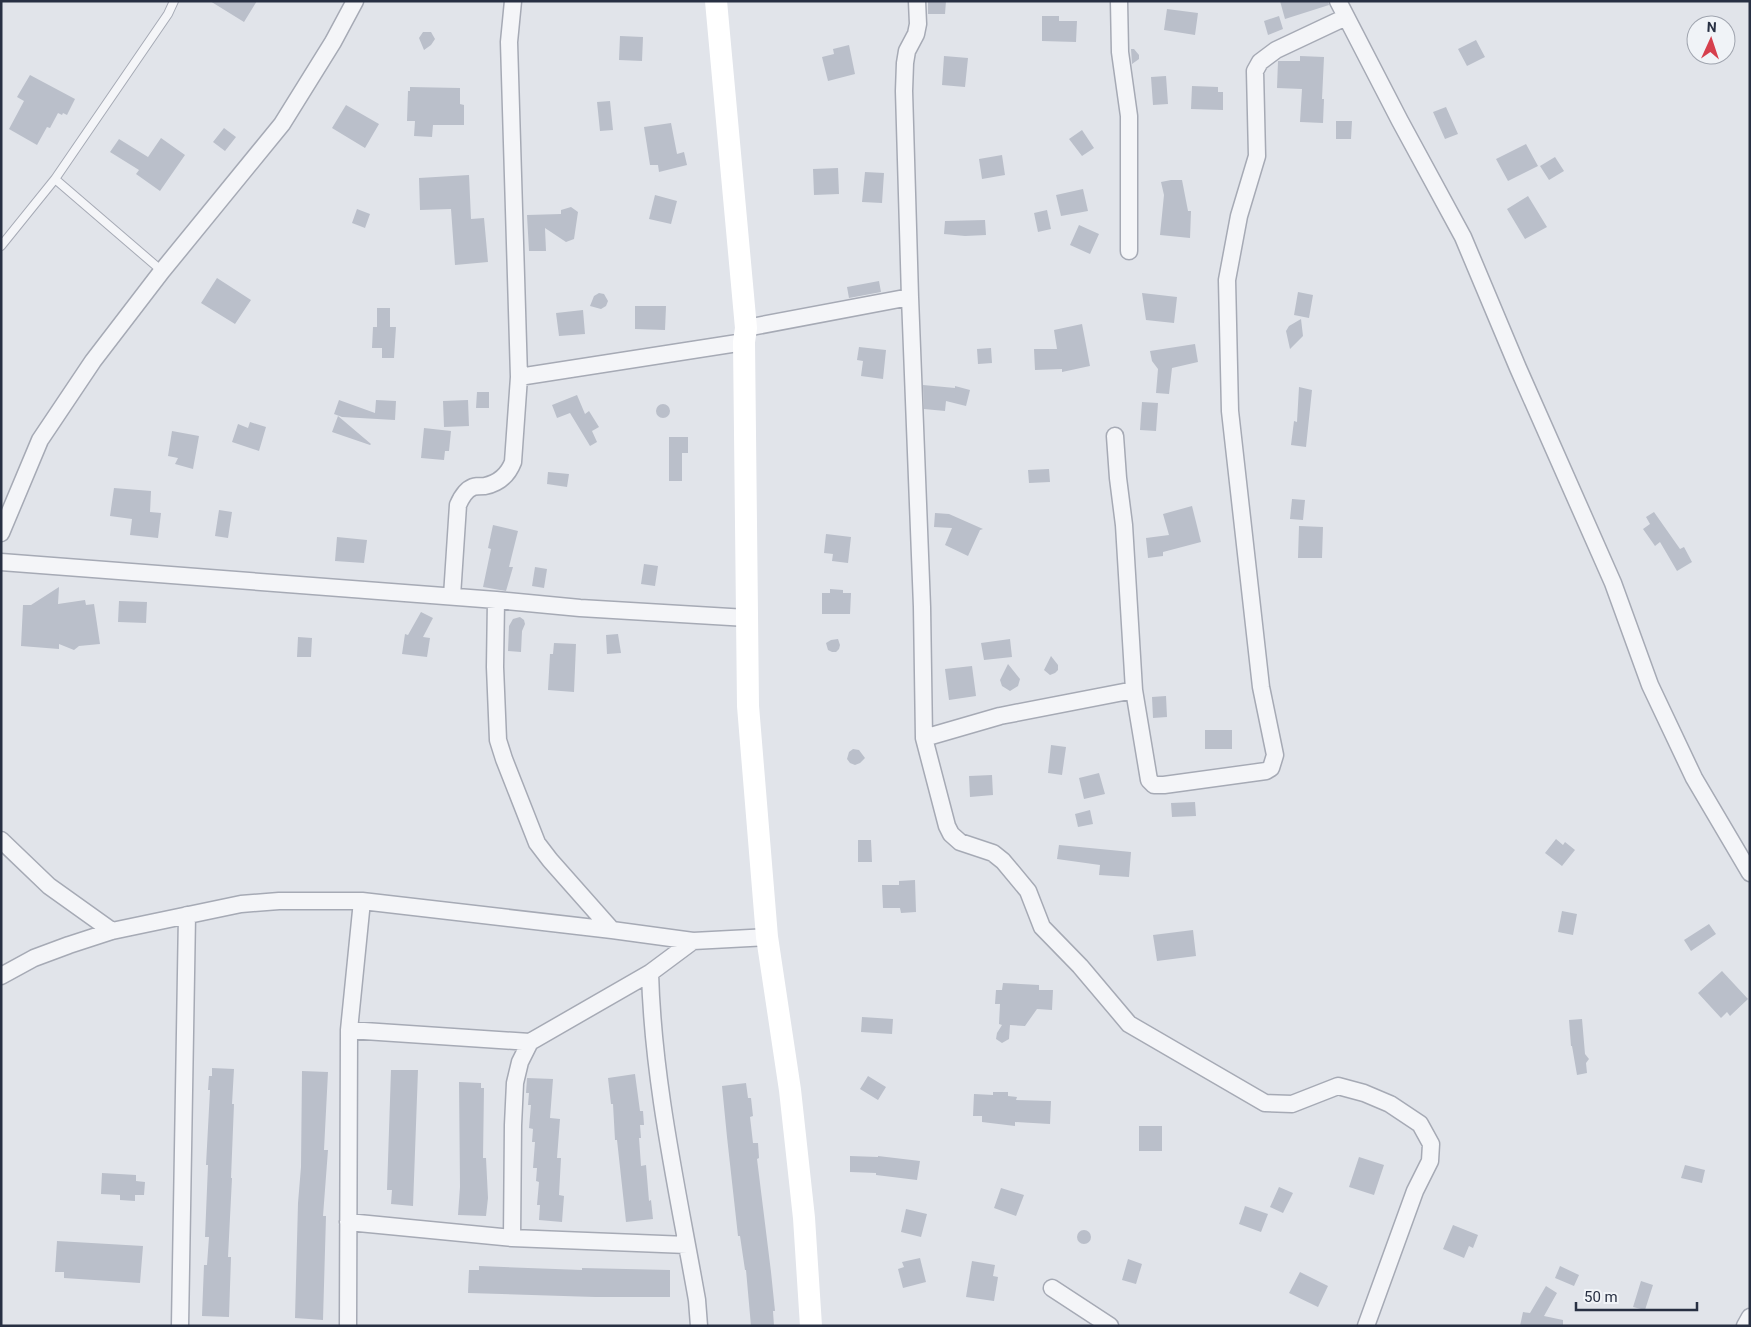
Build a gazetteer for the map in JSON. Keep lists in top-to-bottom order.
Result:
{
  "scale_bar": "50 m",
  "north": "top"
}
